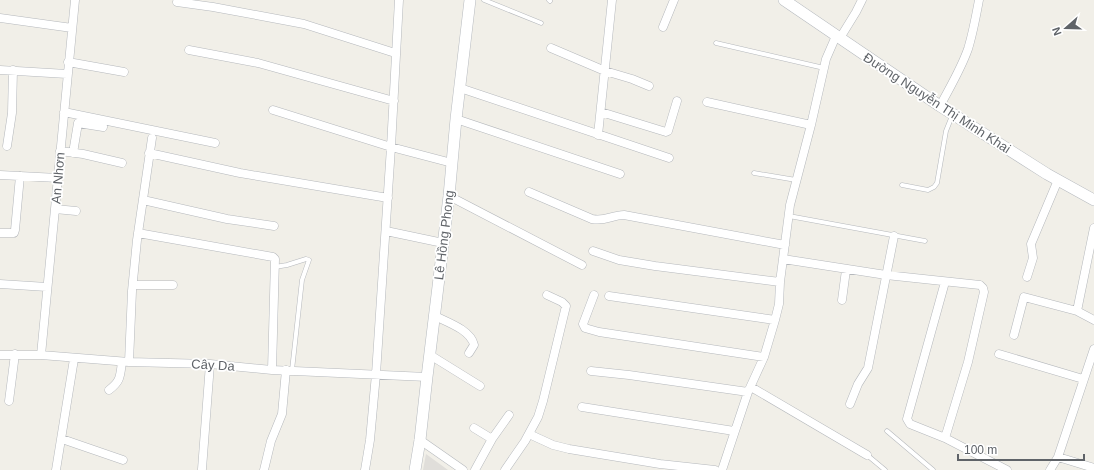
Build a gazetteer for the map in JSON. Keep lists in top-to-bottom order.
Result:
{
  "streets": {
    "main road": ["Đường Nguyễn Thị Minh Khai", "Lê Hồng Phong"],
    "street": ["An Nhơn", "Cây Da"]
  },
  "crossings": [
    ["An Nhơn", "Cây Da"],
    ["Lê Hồng Phong", "Cây Da"]
  ],
  "scale_bar": "100 m",
  "north": "left"
}
